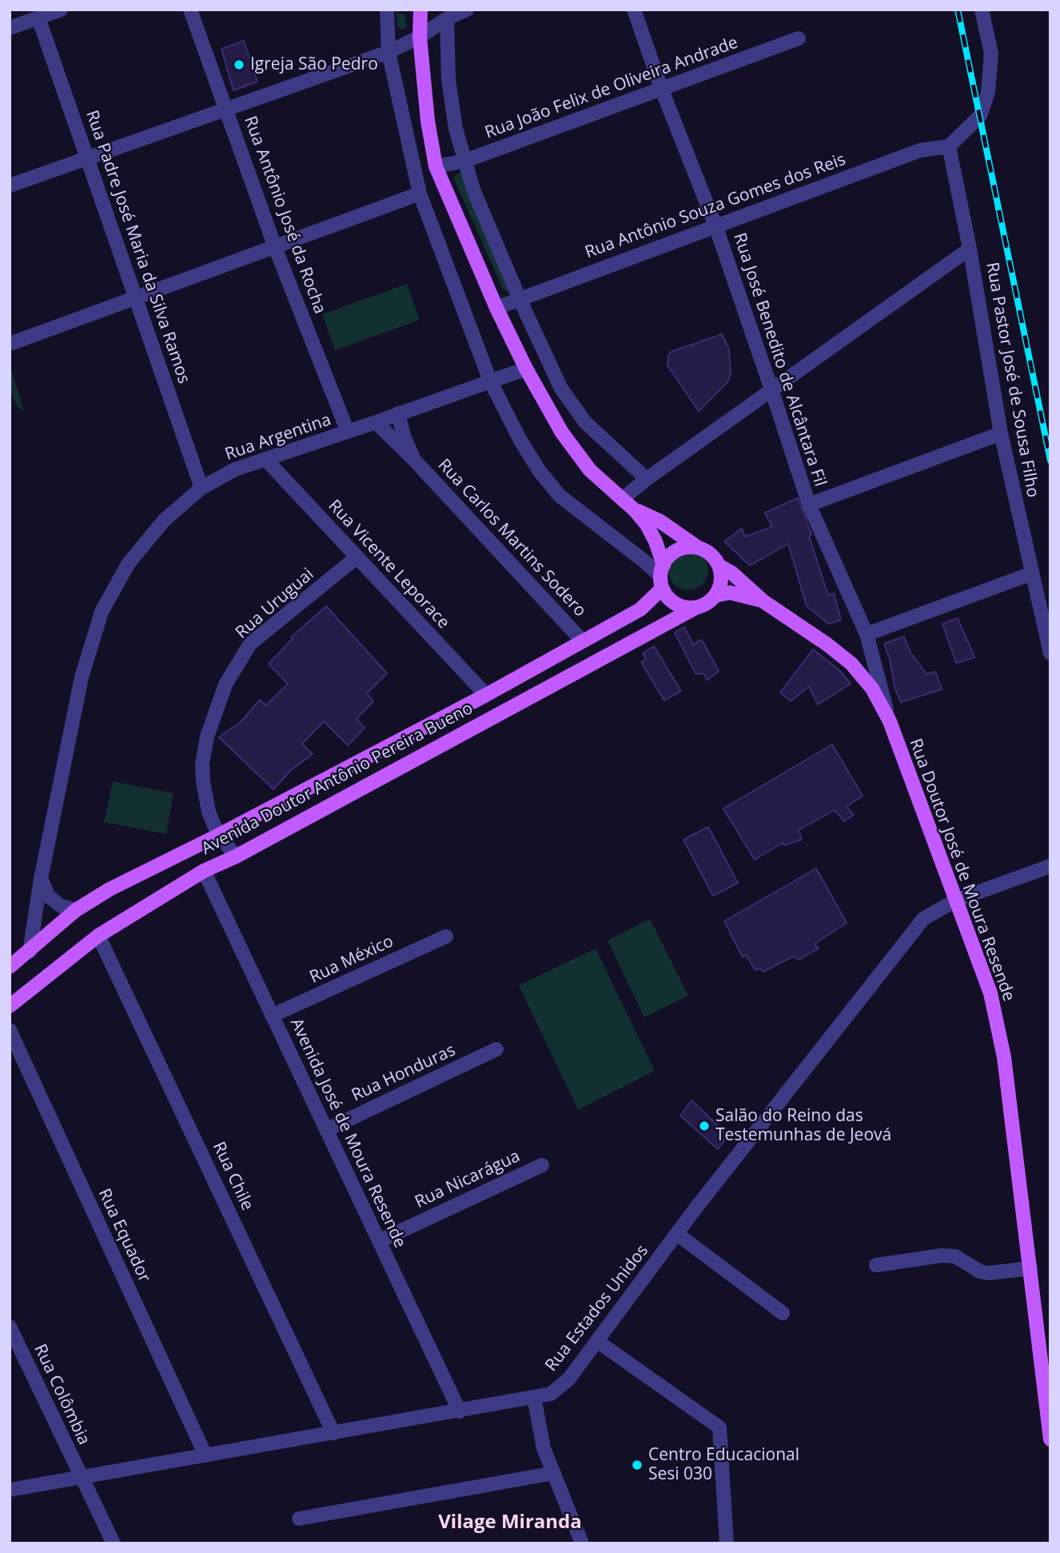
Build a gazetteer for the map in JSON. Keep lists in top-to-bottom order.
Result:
{
  "streets": {
    "main road": ["Avenida Doutor Antônio Pereira Bueno", "Rua Doutor José de Moura Resende"],
    "street": [
      "Rua João Felix de Oliveira Andrade",
      "Rua Antônio Souza Gomes dos Reis",
      "Rua Antônio José da Rocha",
      "Rua Padre José Maria da Silva Ramos",
      "Rua José Benedito de Alcântara Fil",
      "Rua Pastor José de Sousa Filho",
      "Rua Argentina",
      "Rua Carlos Martins Sodero",
      "Rua Vicente Leporace",
      "Rua Uruguai",
      "Rua México",
      "Rua Honduras",
      "Avenida José de Moura Resende",
      "Rua Chile",
      "Rua Nicarágua",
      "Rua Equador",
      "Rua Estados Unidos",
      "Rua Colômbia"
    ]
  },
  "crossings": [
    ["Rua João Felix de Oliveira Andrade", "Rua José Benedito de Alcântara Fil"],
    ["Rua Antônio Souza Gomes dos Reis", "Rua José Benedito de Alcântara Fil"],
    ["Rua Antônio Souza Gomes dos Reis", "Rua Pastor José de Sousa Filho"],
    ["Rua Antônio José da Rocha", "Rua Argentina"],
    ["Rua Padre José Maria da Silva Ramos", "Rua Argentina"],
    ["Rua José Benedito de Alcântara Fil", "Rua Doutor José de Moura Resende"],
    ["Rua Argentina", "Rua Carlos Martins Sodero"],
    ["Rua Argentina", "Rua Vicente Leporace"],
    ["Rua Argentina", "Avenida Doutor Antônio Pereira Bueno"],
    ["Rua Carlos Martins Sodero", "Avenida Doutor Antônio Pereira Bueno"],
    ["Rua Vicente Leporace", "Rua Uruguai"],
    ["Rua Vicente Leporace", "Avenida Doutor Antônio Pereira Bueno"],
    ["Rua Uruguai", "Avenida Doutor Antônio Pereira Bueno"],
    ["Avenida Doutor Antônio Pereira Bueno", "Rua Doutor José de Moura Resende"],
    ["Avenida Doutor Antônio Pereira Bueno", "Avenida José de Moura Resende"],
    ["Avenida Doutor Antônio Pereira Bueno", "Rua Chile"],
    ["Rua Doutor José de Moura Resende", "Rua Estados Unidos"],
    ["Rua México", "Avenida José de Moura Resende"],
    ["Rua Honduras", "Avenida José de Moura Resende"],
    ["Avenida José de Moura Resende", "Rua Nicarágua"],
    ["Avenida José de Moura Resende", "Rua Estados Unidos"],
    ["Rua Chile", "Rua Estados Unidos"],
    ["Rua Equador", "Rua Estados Unidos"],
    ["Rua Estados Unidos", "Rua Colômbia"]
  ],
  "districts": ["Vilage Miranda"],
  "places": ["Igreja São Pedro", "Salão do Reino das Testemunhas de Jeová", "Centro Educacional Sesi 030"]
}
